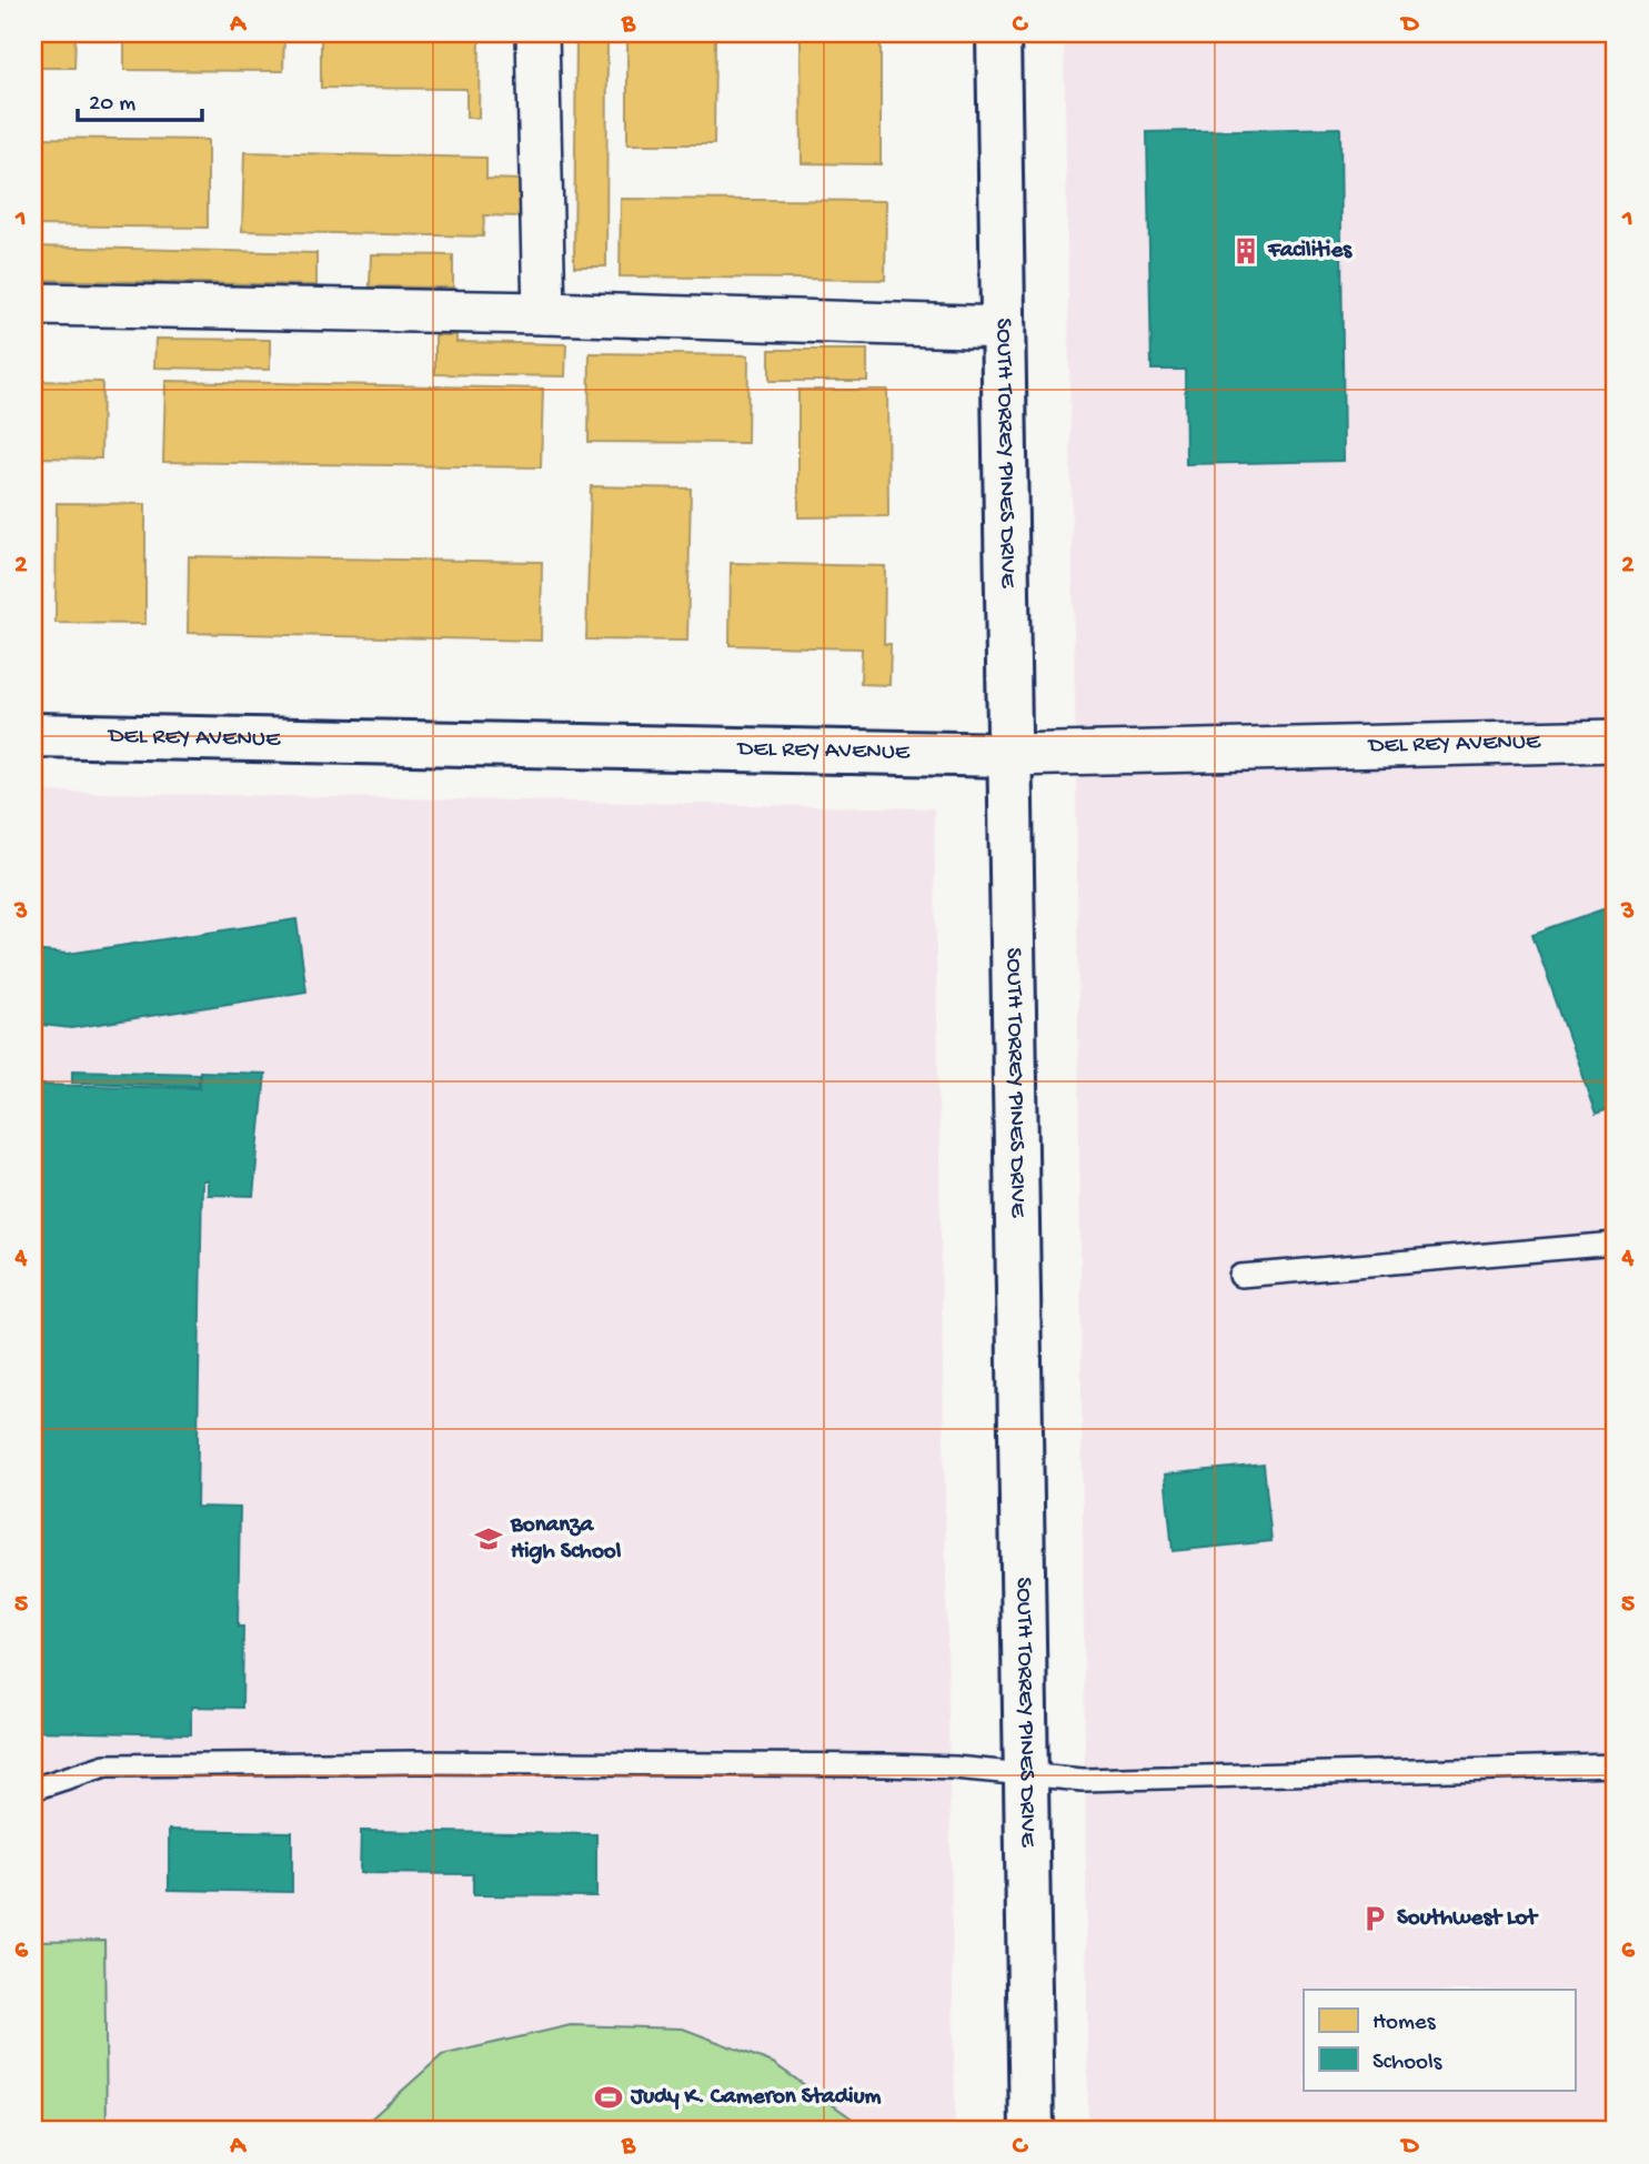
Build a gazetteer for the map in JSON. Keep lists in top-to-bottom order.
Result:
{
  "streets": {
    "main road": ["SOUTH TORREY PINES DRIVE", "DEL REY AVENUE"]
  },
  "crossings": [
    ["SOUTH TORREY PINES DRIVE", "DEL REY AVENUE"]
  ],
  "places": {
    "building": ["Facilities"],
    "school or university": ["Bonanza High School"],
    "parking": ["Southwest Lot"],
    "sports": ["Judy K. Cameron Stadium"]
  },
  "legend": ["Homes", "Schools"],
  "scale_bar": "20 m",
  "grid": {
    "columns": [
      "A",
      "B",
      "C",
      "D"
    ],
    "rows": [
      "1",
      "2",
      "3",
      "4",
      "5",
      "6"
    ]
  }
}
